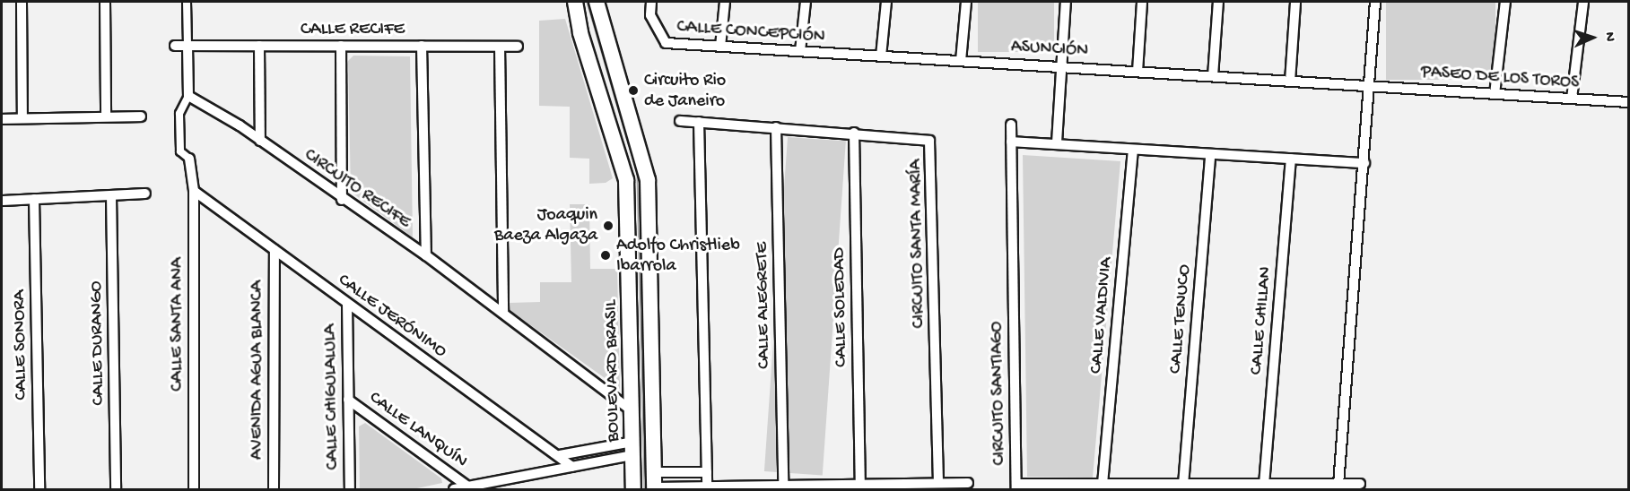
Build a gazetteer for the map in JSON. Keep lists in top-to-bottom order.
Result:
{
  "streets": {
    "main road": ["BOULEVARD BRASIL"],
    "street": [
      "CALLE RECIFE",
      "CALLE CONCEPCIÓN",
      "ASUNCIÓN",
      "PASEO DE LOS TOROS",
      "CIRCUITO RECIFE",
      "CIRCUITO SANTA MARÍA",
      "CALLE ALEGRETE",
      "CALLE SOLEDAD",
      "CALLE VALDIVIA",
      "CALLE JERÓNIMO",
      "CALLE TENUCO",
      "CALLE CHILLAN",
      "CALLE SANTA ANA",
      "CALLE DURANGO",
      "CALLE SONORA",
      "AVENIDA AGUA BLANCA",
      "CIRCUITO SANTIAGO",
      "CALLE CHIGULALULA",
      "CALLE LANQUÍN"
    ]
  },
  "crossings": [
    ["CALLE CONCEPCIÓN", "ASUNCIÓN"],
    ["ASUNCIÓN", "PASEO DE LOS TOROS"],
    ["CIRCUITO RECIFE", "BOULEVARD BRASIL"],
    ["CIRCUITO SANTA MARÍA", "CALLE ALEGRETE"],
    ["CIRCUITO SANTA MARÍA", "CALLE SOLEDAD"],
    ["CALLE VALDIVIA", "CIRCUITO SANTIAGO"],
    ["CALLE JERÓNIMO", "CALLE SANTA ANA"],
    ["CALLE JERÓNIMO", "AVENIDA AGUA BLANCA"],
    ["CALLE JERÓNIMO", "CALLE CHIGULALULA"],
    ["CALLE TENUCO", "CIRCUITO SANTIAGO"],
    ["CALLE CHILLAN", "CIRCUITO SANTIAGO"],
    ["CALLE CHIGULALULA", "CALLE LANQUÍN"]
  ],
  "places": ["Circuito Rio de Janeiro", "Joaquin Baeza Algaza", "Adolfo Christlieb Ibarrola"],
  "north": "right"
}
